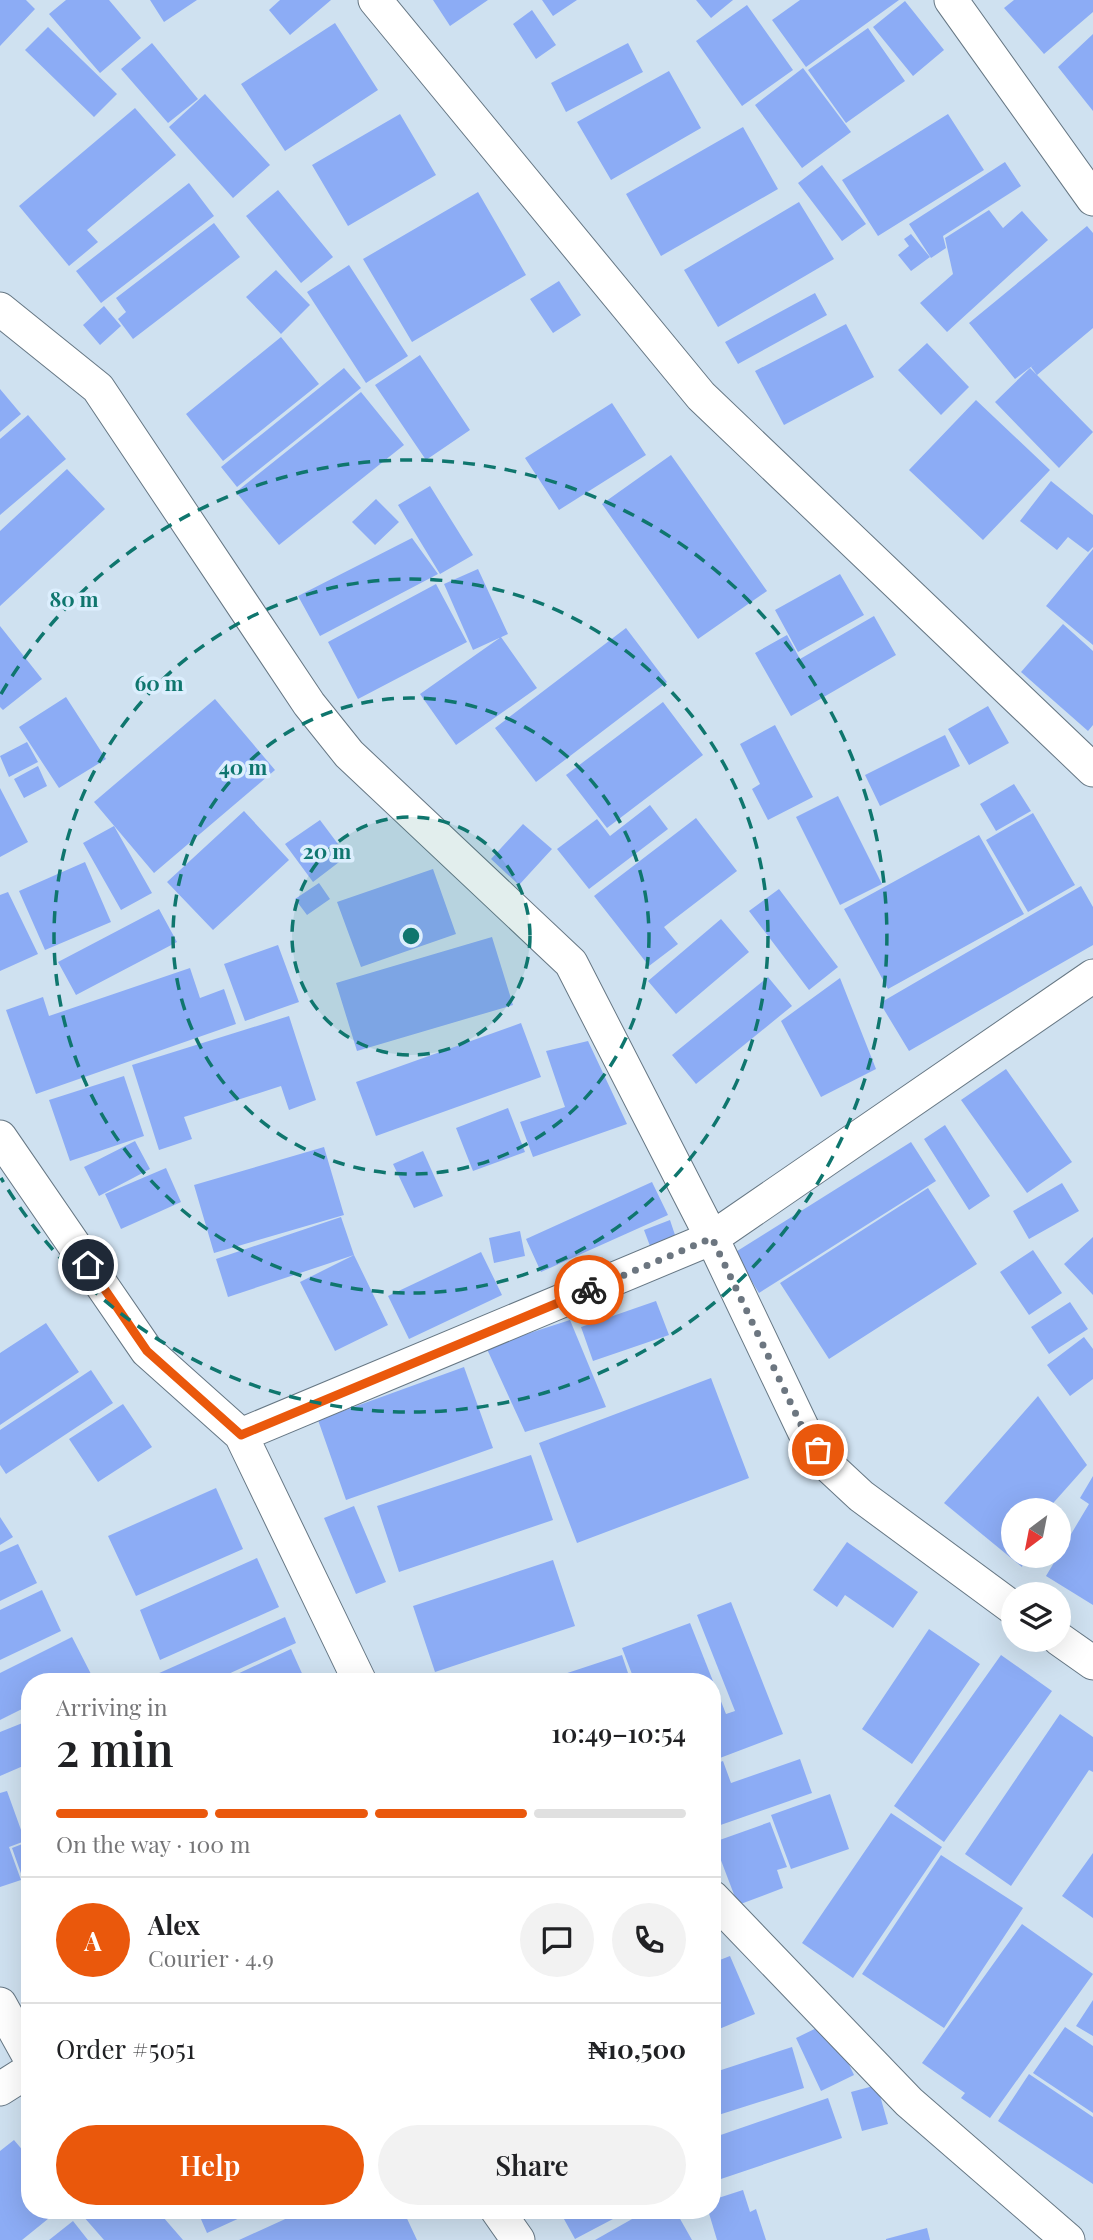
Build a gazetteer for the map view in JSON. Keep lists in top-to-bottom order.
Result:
{
  "north": "bottom left",
  "page": {
    "heading": ["2 min", "Arriving in", "10:49–10:54"],
    "panel": [
      "Alex",
      "Courier · 4.9",
      "Order #5051",
      "₦10,500"
    ],
    "bar": "On the way · 100 m",
    "round": "A",
    "buttons": ["Help", "Share"]
  },
  "rings": [
    "80 m",
    "60 m",
    "40 m",
    "20 m"
  ]
}
